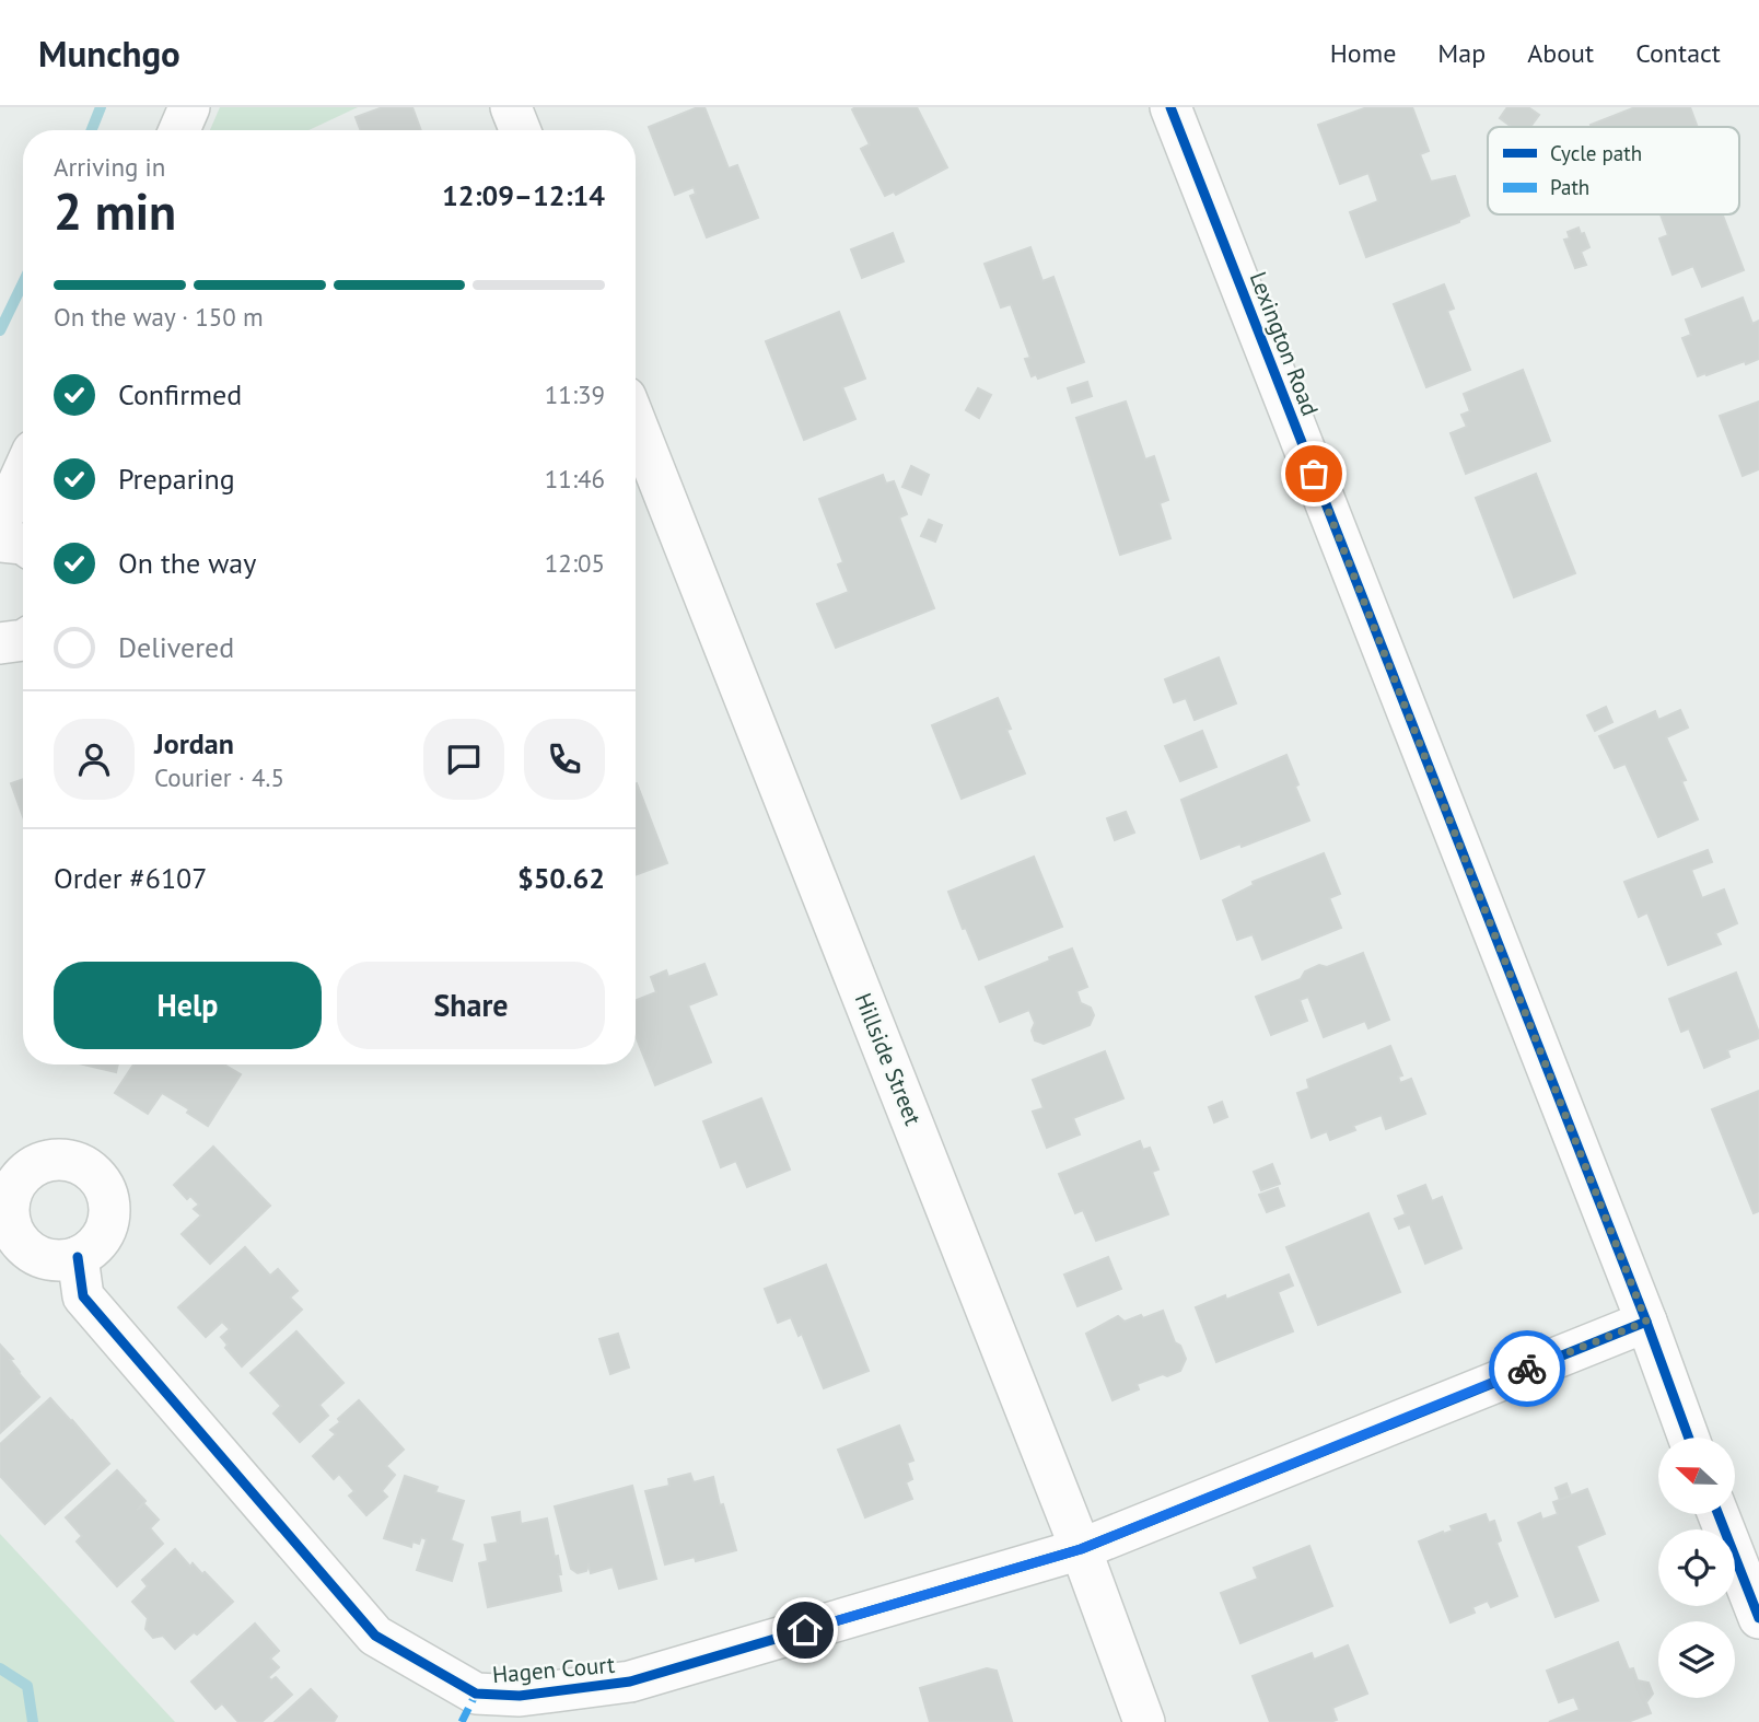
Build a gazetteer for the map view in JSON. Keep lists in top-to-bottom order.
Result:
{
  "streets": {
    "street": ["Lexington Road", "Hillside Street", "Hagen Court"]
  },
  "crossings": [
    ["Lexington Road", "Hagen Court"],
    ["Hillside Street", "Hagen Court"]
  ],
  "legend": ["Cycle path", "Path"],
  "north": "left",
  "page": {
    "header": "Munchgo",
    "nav": [
      "Home",
      "Map",
      "About",
      "Contact"
    ],
    "heading": ["2 min", "Arriving in", "12:09–12:14"],
    "panel": [
      "Jordan",
      "Courier · 4.5",
      "Order #6107",
      "$50.62"
    ],
    "bar": "On the way · 150 m",
    "list": [
      ["Confirmed", "11:39"],
      ["Preparing", "11:46"],
      ["On the way", "12:05"],
      "Delivered"
    ],
    "buttons": ["Help", "Share"]
  }
}
